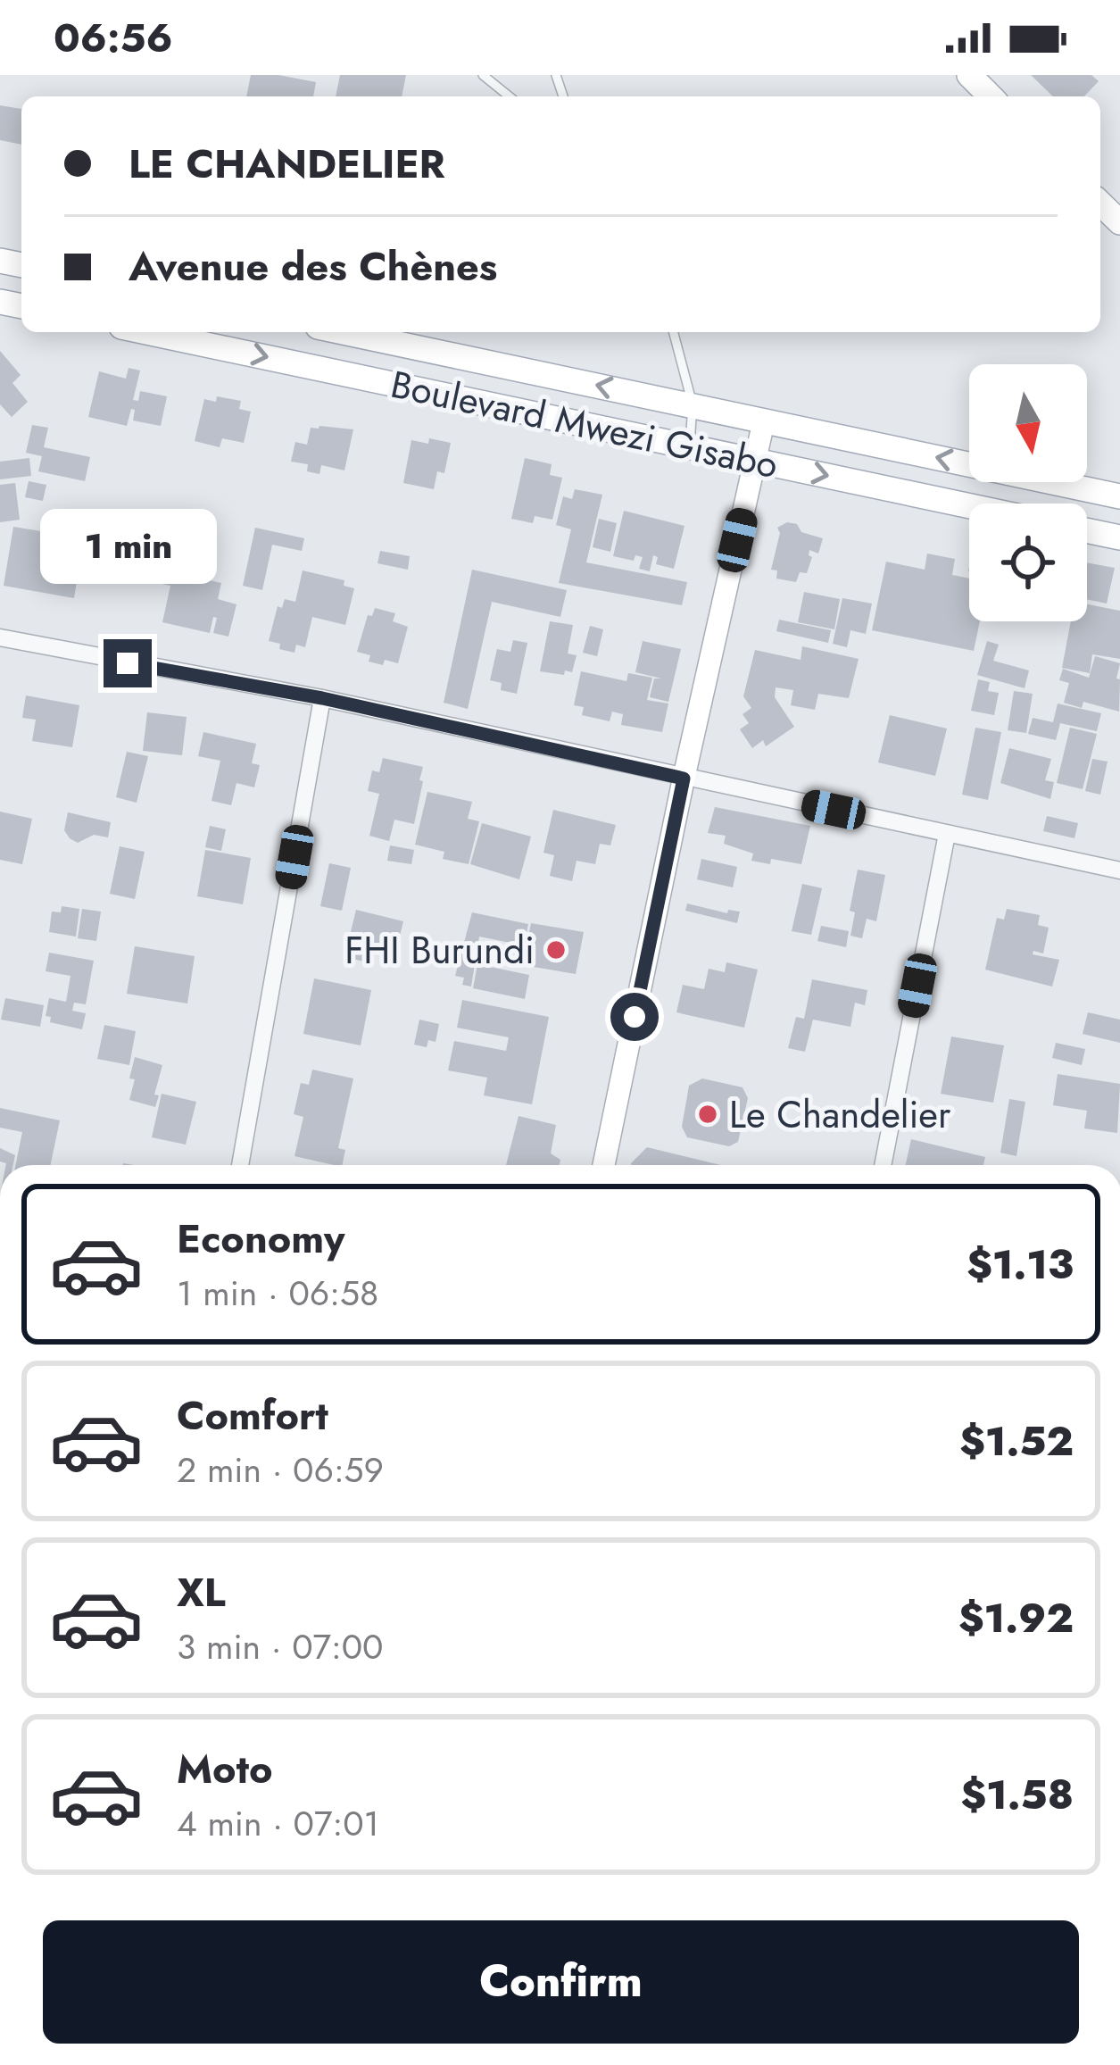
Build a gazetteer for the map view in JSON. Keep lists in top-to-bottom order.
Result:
{
  "streets": {
    "main road": ["Boulevard Mwezi Gisabo"]
  },
  "places": ["FHI Burundi", "Le Chandelier"],
  "north": "bottom",
  "page": {
    "status": "06:56",
    "banner": ["LE CHANDELIER", "Avenue des Chènes"],
    "bubble": "1 min",
    "list": [
      {
        "name": "Economy",
        "note": "1 min · 06:58",
        "value": "$1.13"
      },
      {
        "name": "Comfort",
        "note": "2 min · 06:59",
        "value": "$1.52"
      },
      {
        "name": "XL",
        "note": "3 min · 07:00",
        "value": "$1.92"
      },
      {
        "name": "Moto",
        "note": "4 min · 07:01",
        "value": "$1.58"
      }
    ],
    "buttons": "Confirm"
  }
}
